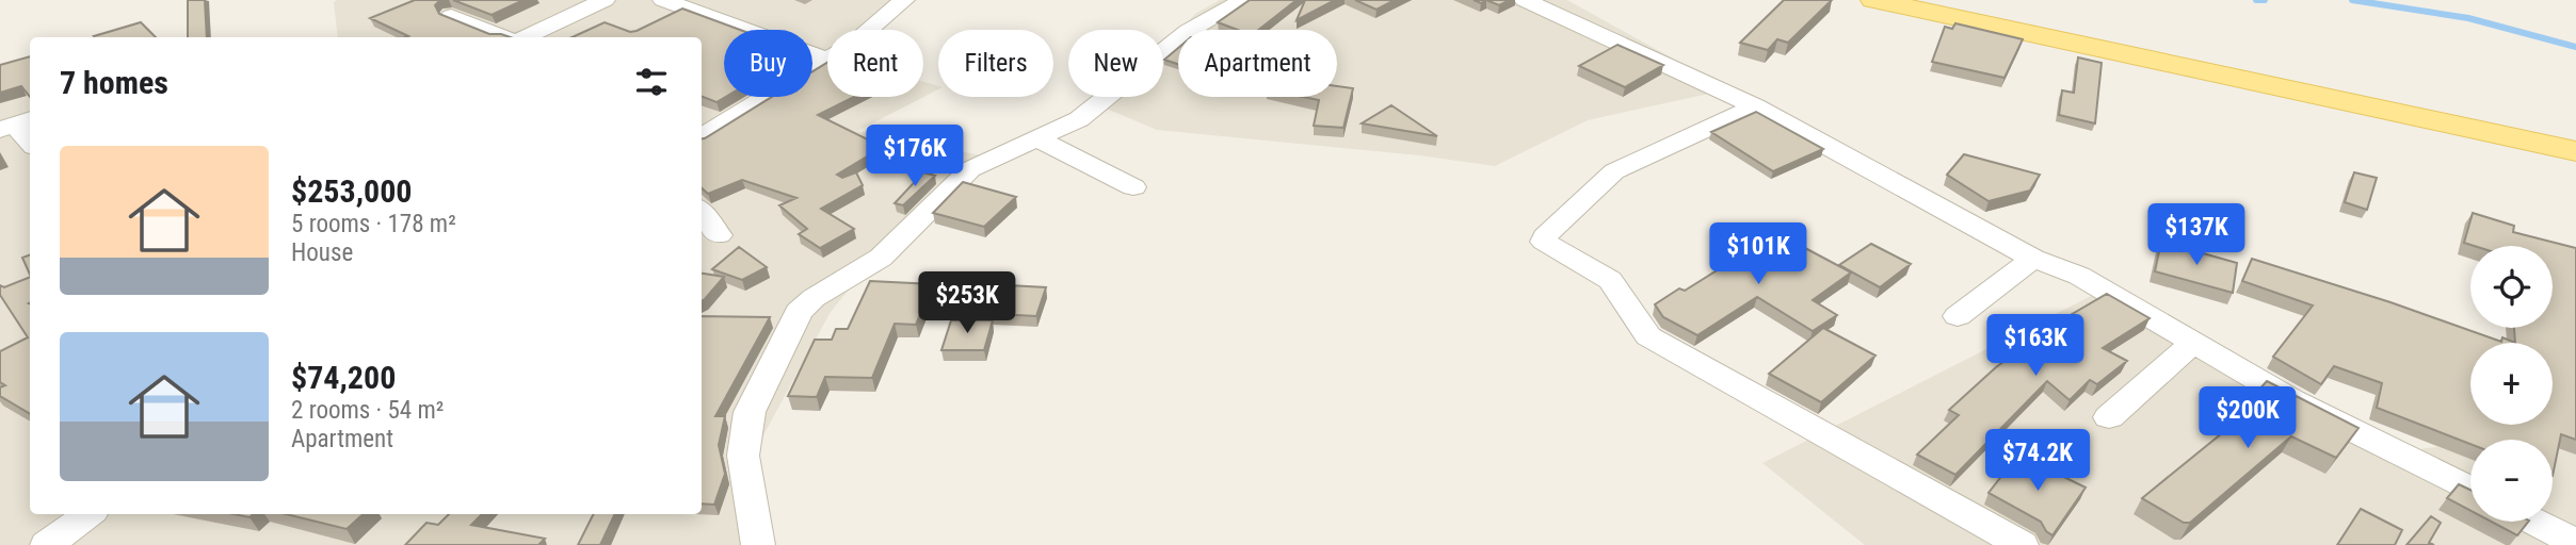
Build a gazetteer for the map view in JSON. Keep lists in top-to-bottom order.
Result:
{
  "page": {
    "chip": [
      "Buy",
      "Rent",
      "Filters",
      "New",
      "Apartment"
    ],
    "heading": "7 homes",
    "price": [
      "$176K",
      "$137K",
      "$101K",
      "$253K",
      "$163K",
      "$200K",
      "$74.2K"
    ],
    "list": [
      {
        "name": "$253,000",
        "note": "5 rooms · 178 m² · House"
      },
      {
        "name": "$74,200",
        "note": "2 rooms · 54 m² · Apartment"
      }
    ],
    "map_buttons": ["+", "−"]
  }
}
